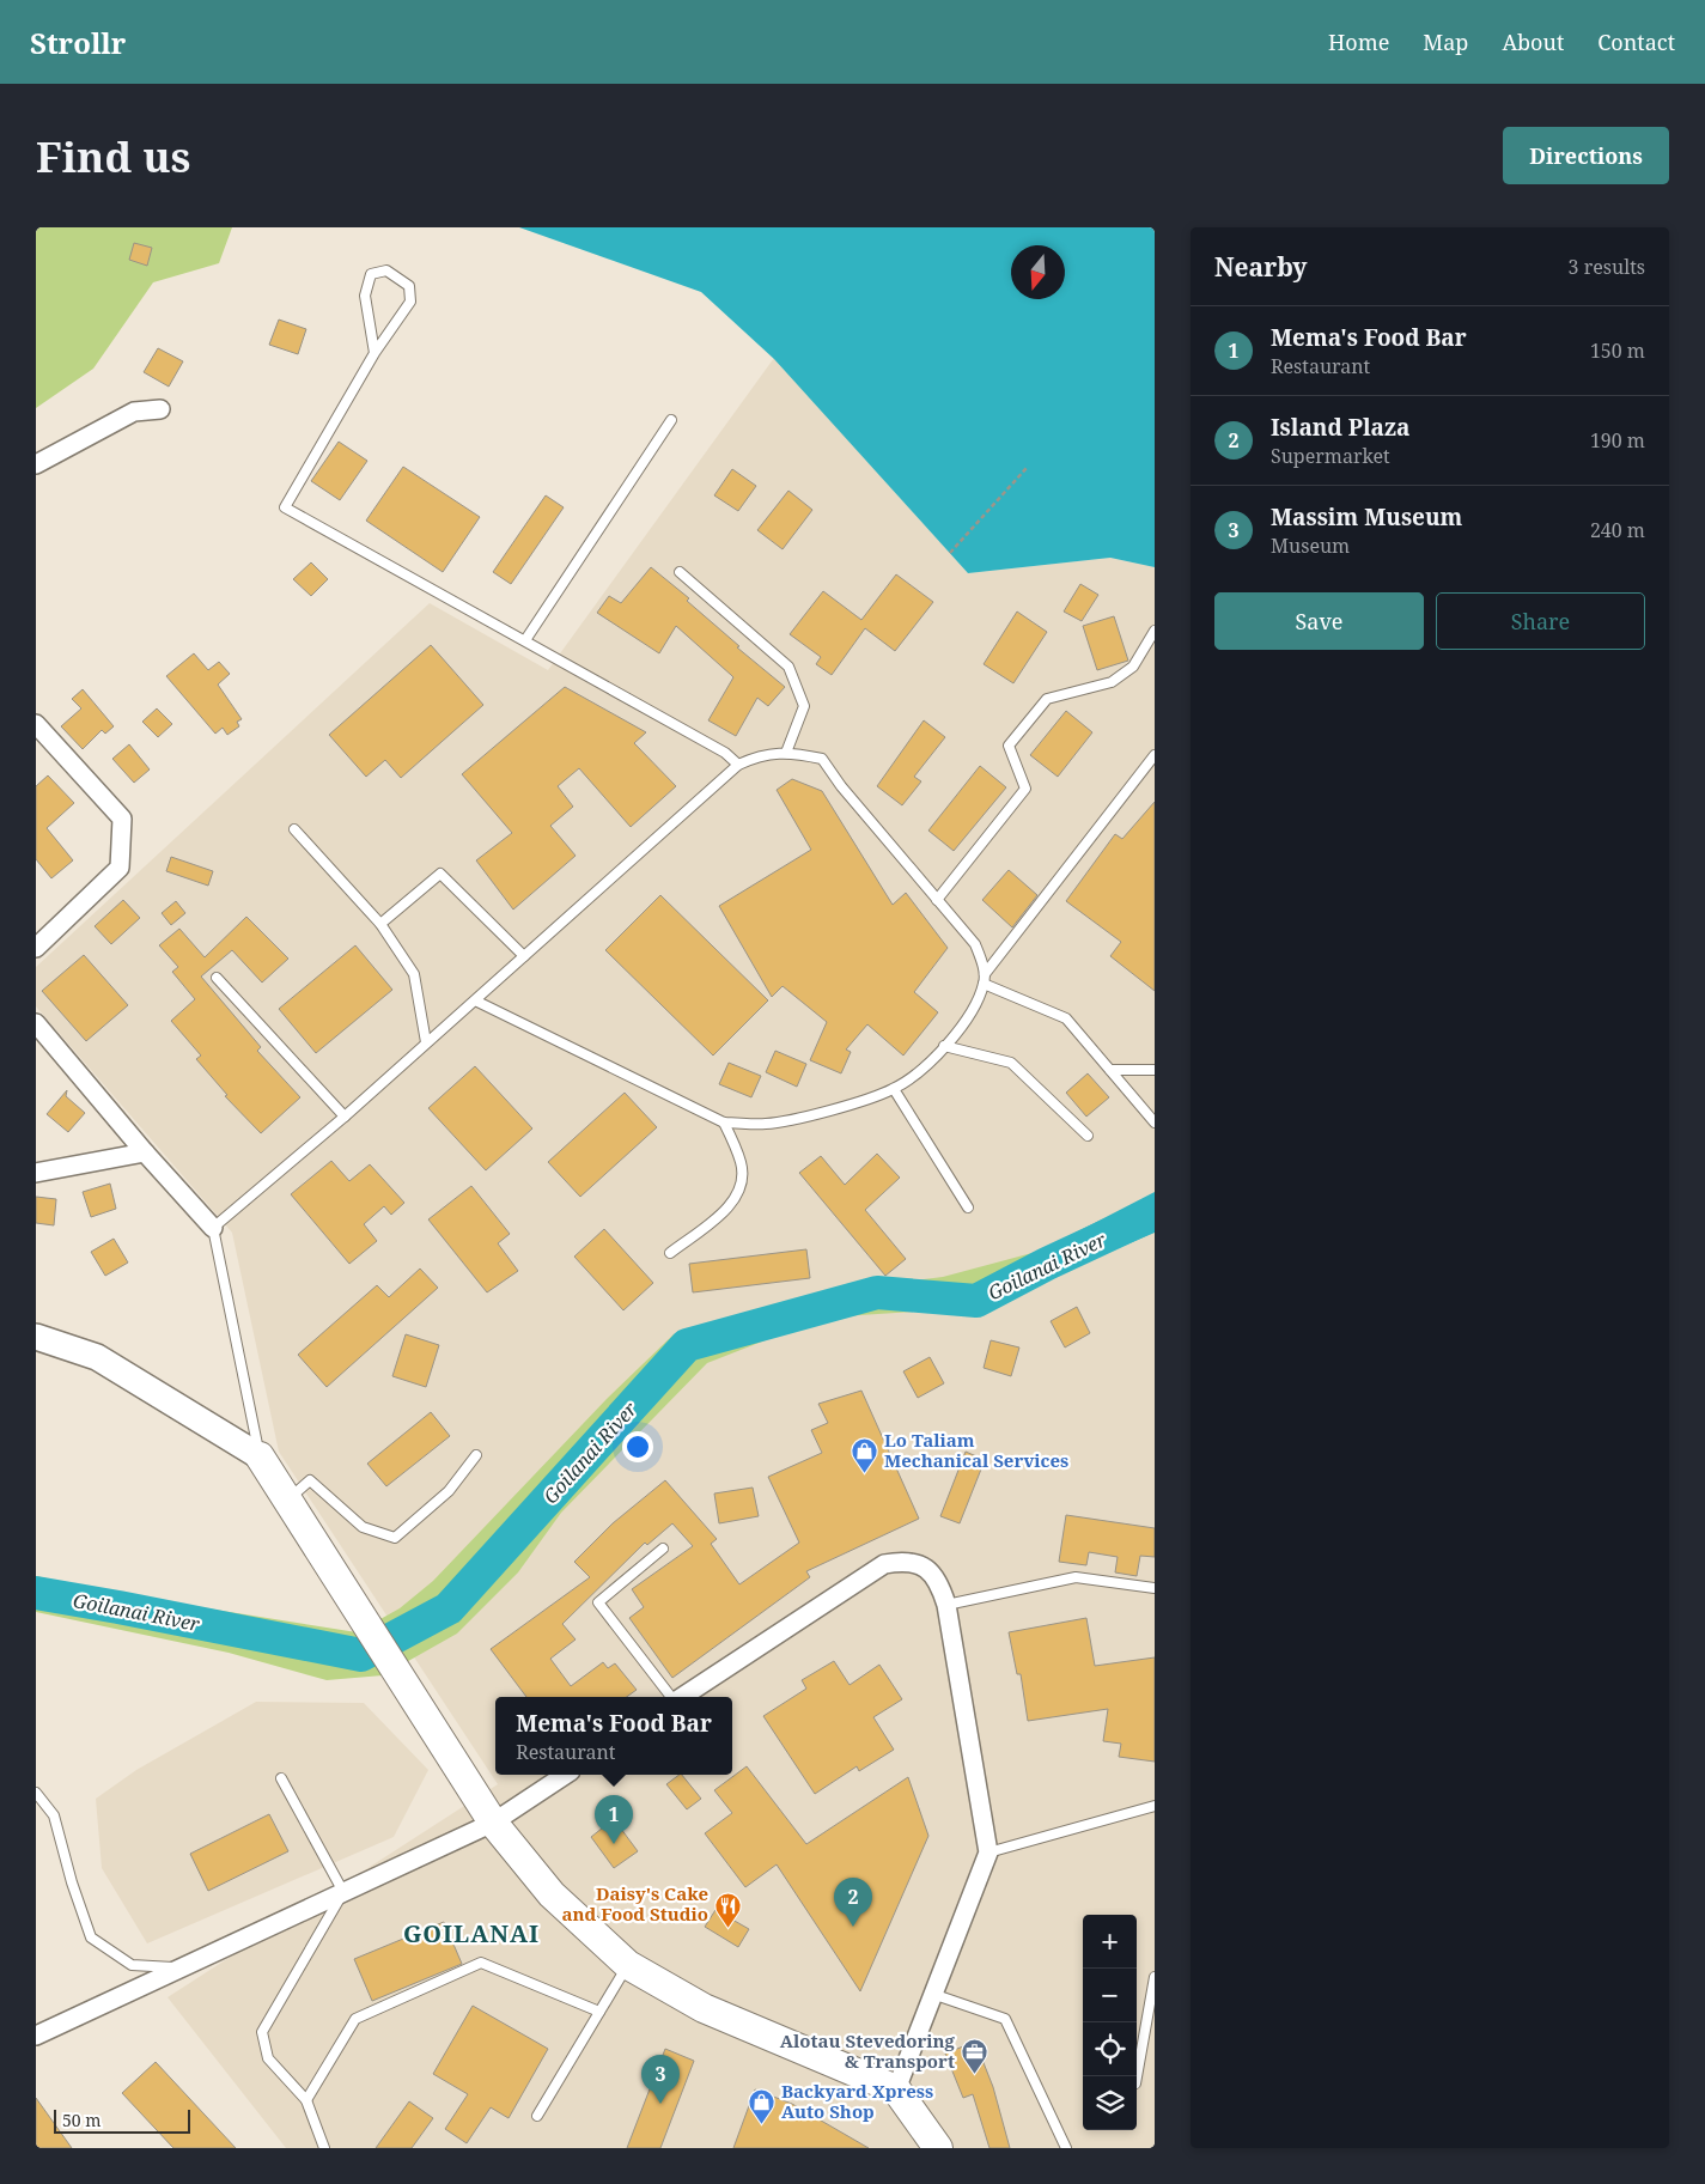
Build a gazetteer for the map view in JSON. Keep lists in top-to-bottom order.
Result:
{
  "districts": ["GOILANAI"],
  "water": ["Goilanai River"],
  "places": {
    "shop": ["Lo Taliam Mechanical Services", "Backyard Xpress Auto Shop"],
    "restaurant": ["Daisy's Cake and Food Studio"],
    "office": ["Alotau Stevedoring & Transport"]
  },
  "scale_bar": "50 m",
  "north": "bottom",
  "page": {
    "header": "Strollr",
    "nav": [
      "Home",
      "Map",
      "About",
      "Contact"
    ],
    "buttons": [
      "Directions",
      ["Save", "Share"]
    ],
    "title": "Find us",
    "heading": ["Nearby", "3 results"],
    "list": [
      {
        "mark": "1",
        "name": "Mema's Food Bar",
        "note": "Restaurant",
        "value": "150 m"
      },
      {
        "mark": "2",
        "name": "Island Plaza",
        "note": "Supermarket",
        "value": "190 m"
      },
      {
        "mark": "3",
        "name": "Massim Museum",
        "note": "Museum",
        "value": "240 m"
      }
    ],
    "popup": ["Mema's Food Bar", "Restaurant"],
    "pins": ["1", "2", "3"],
    "map_buttons": ["+", "−"],
    "scale": "50 m"
  }
}
